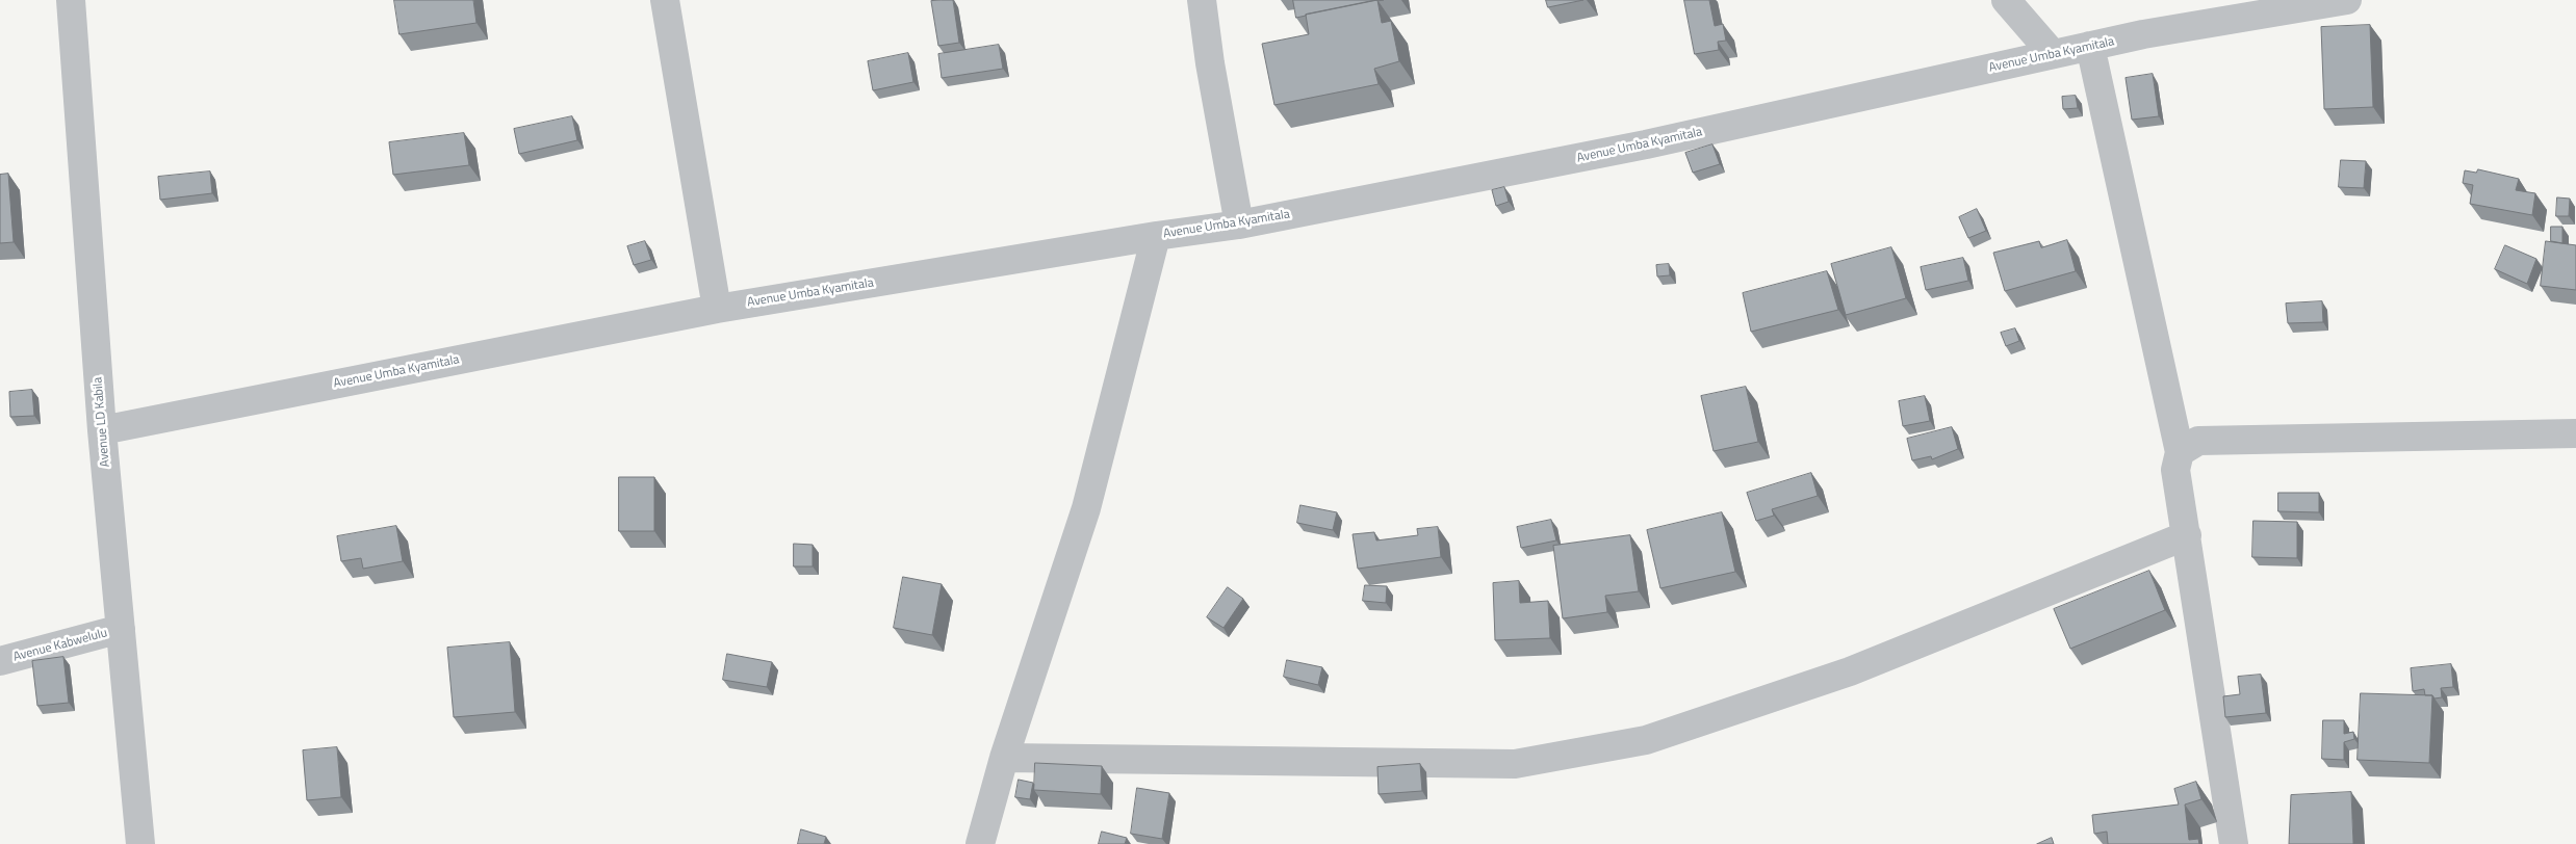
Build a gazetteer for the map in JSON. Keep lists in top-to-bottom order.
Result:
{
  "streets": {
    "street": ["Avenue Umba Kyamitala", "Avenue LD Kabila", "Avenue Kabwelulu"]
  },
  "crossings": [
    ["Avenue Umba Kyamitala", "Avenue LD Kabila"],
    ["Avenue LD Kabila", "Avenue Kabwelulu"]
  ]
}
